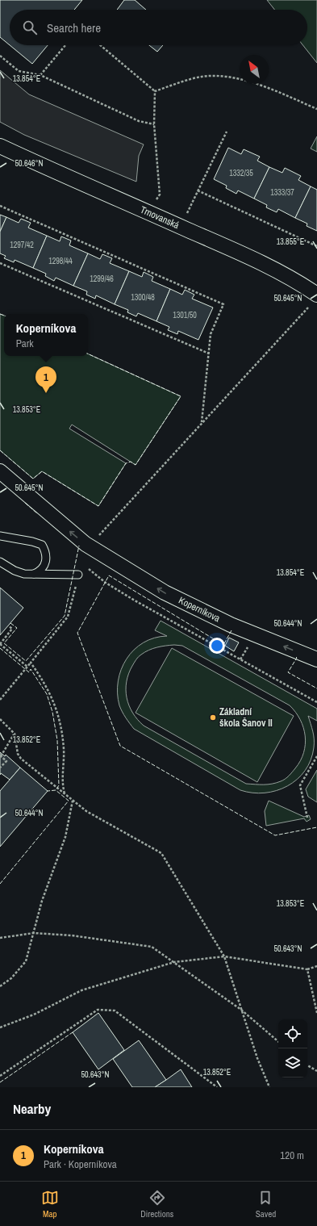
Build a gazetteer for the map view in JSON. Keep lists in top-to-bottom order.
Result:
{
  "streets": {
    "street": ["Trnovanská", "Koperníkova"]
  },
  "one_way": ["Koperníkova"],
  "places": ["Základní škola Šanov II"],
  "house_numbers": [
    "1332/35",
    "1333/37",
    "1297/42",
    "1298/44",
    "1299/46",
    "1300/48",
    "1301/50"
  ],
  "north": "top left",
  "page": {
    "search": "Search here",
    "popup": ["Koperníkova", "Park"],
    "pins": "1",
    "heading": "Nearby",
    "list": [
      {
        "mark": "1",
        "name": "Koperníkova",
        "note": "Park · Koperníkova",
        "value": "120 m"
      }
    ],
    "nav": ["Map", "Directions", "Saved"]
  },
  "coordinates": [
    "13.854°E",
    "50.646°N",
    "13.855°E",
    "50.645°N",
    "13.853°E",
    "50.644°N",
    "13.852°E",
    "50.643°N"
  ]
}
